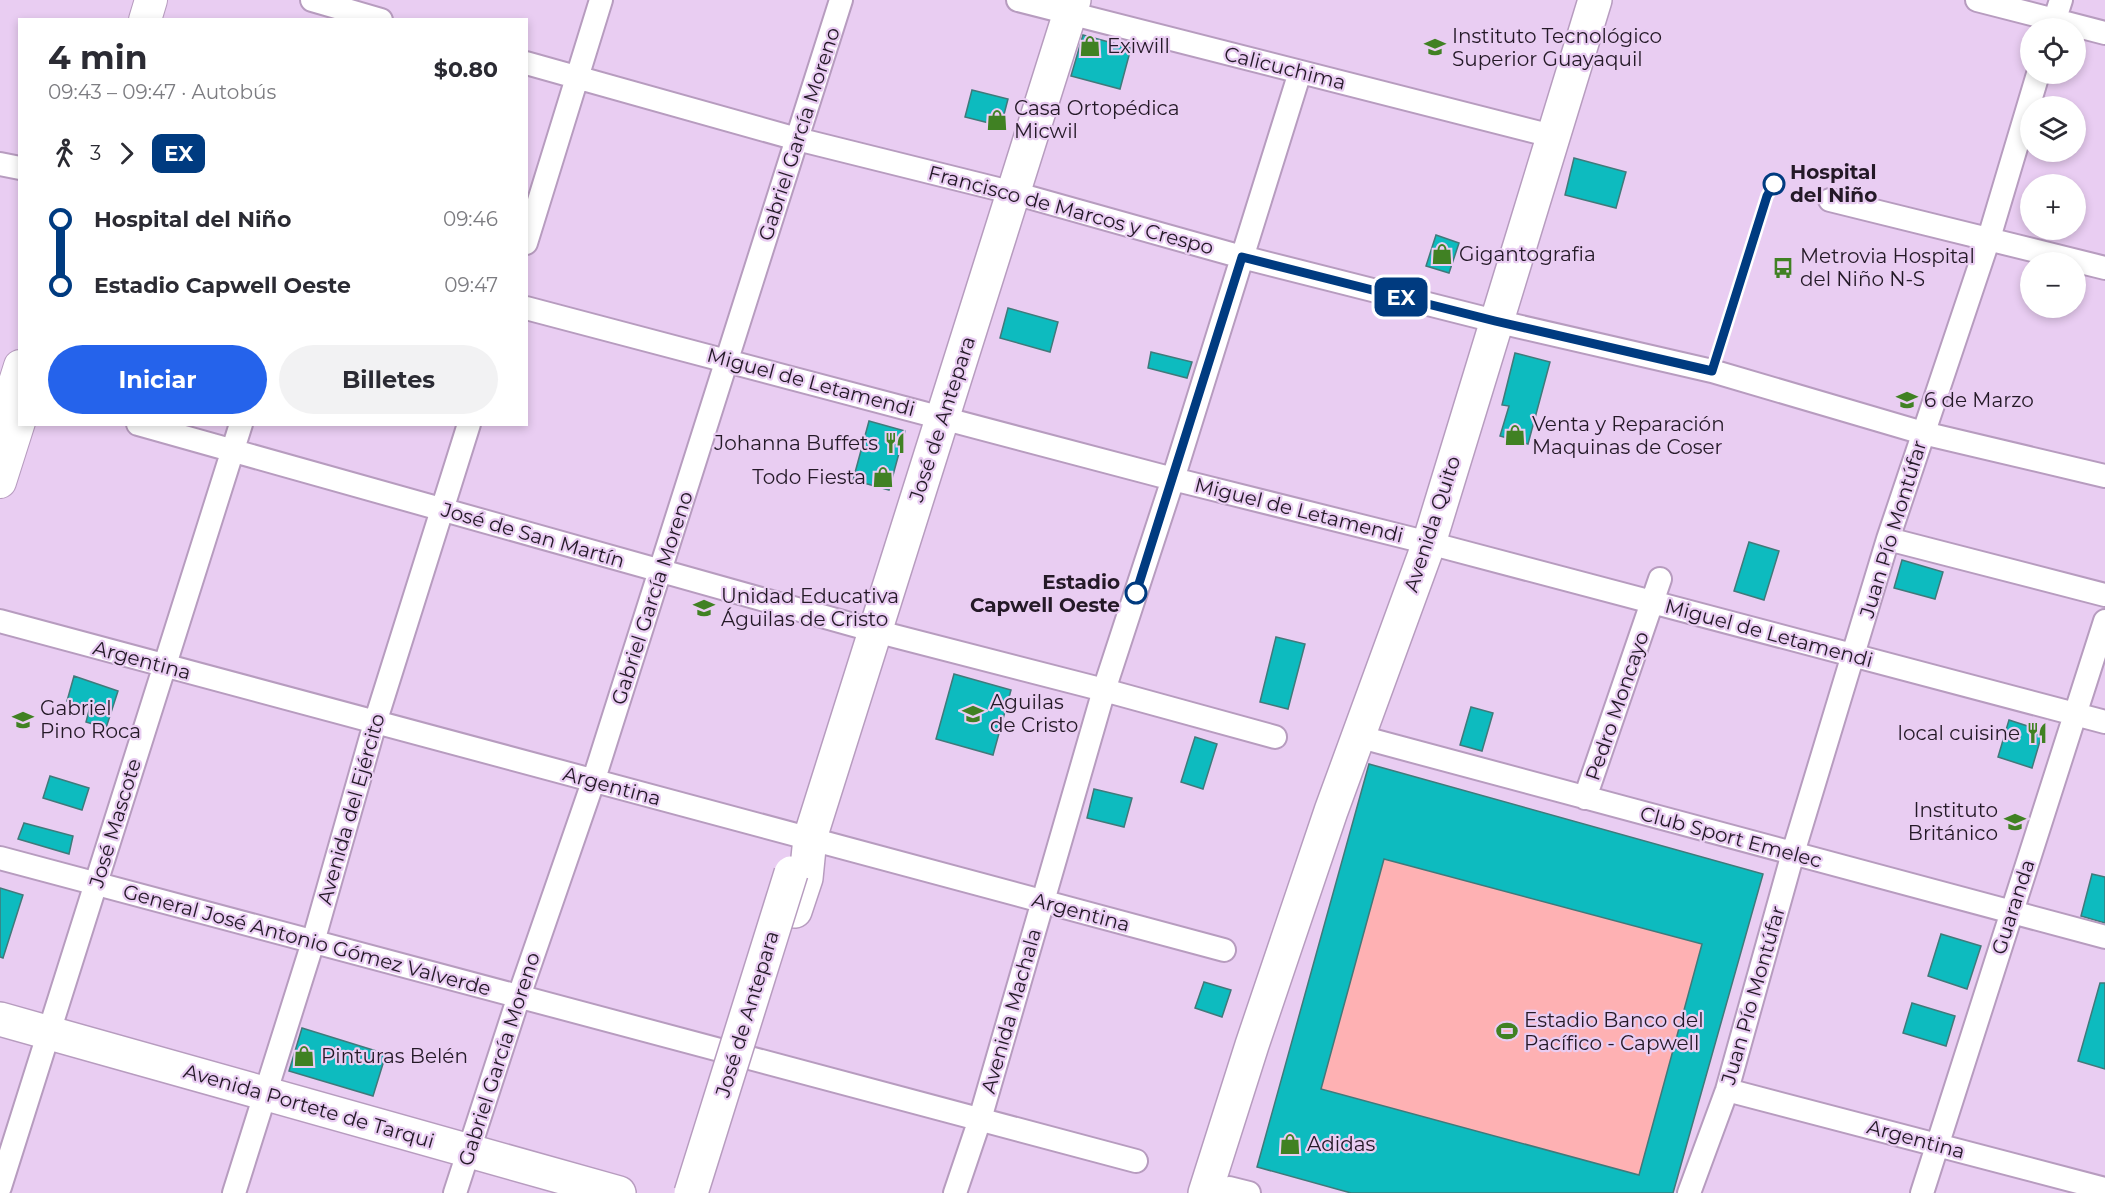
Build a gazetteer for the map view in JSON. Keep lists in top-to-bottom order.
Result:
{
  "streets": {
    "main road": ["José de Antepara", "Avenida Quito", "Avenida Portete de Tarqui"],
    "street": [
      "Calicuchima",
      "Gabriel García Moreno",
      "Francisco de Marcos y Crespo",
      "Miguel de Letamendi",
      "Juan Pío Montúfar",
      "José de San Martín",
      "Argentina",
      "Pedro Moncayo",
      "Avenida del Ejército",
      "José Mascote",
      "Club Sport Emelec",
      "Guaranda",
      "General José Antonio Gómez Valverde",
      "Avenida Machala"
    ]
  },
  "crossings": [
    ["Calicuchima", "José de Antepara"],
    ["Calicuchima", "Avenida Quito"],
    ["Calicuchima", "Avenida Machala"],
    ["Gabriel García Moreno", "Francisco de Marcos y Crespo"],
    ["Gabriel García Moreno", "Miguel de Letamendi"],
    ["Gabriel García Moreno", "José de San Martín"],
    ["Gabriel García Moreno", "Argentina"],
    ["Gabriel García Moreno", "General José Antonio Gómez Valverde"],
    ["Gabriel García Moreno", "Avenida Portete de Tarqui"],
    ["Francisco de Marcos y Crespo", "José de Antepara"],
    ["Francisco de Marcos y Crespo", "Avenida Quito"],
    ["Francisco de Marcos y Crespo", "Juan Pío Montúfar"],
    ["Francisco de Marcos y Crespo", "Avenida Machala"],
    ["Miguel de Letamendi", "José de Antepara"],
    ["Miguel de Letamendi", "Avenida Quito"],
    ["Miguel de Letamendi", "Juan Pío Montúfar"],
    ["Miguel de Letamendi", "Pedro Moncayo"],
    ["Miguel de Letamendi", "Guaranda"],
    ["Miguel de Letamendi", "Avenida Machala"],
    ["José de Antepara", "José de San Martín"],
    ["José de Antepara", "Argentina"],
    ["José de Antepara", "General José Antonio Gómez Valverde"],
    ["Avenida Quito", "Club Sport Emelec"],
    ["Juan Pío Montúfar", "Argentina"],
    ["Juan Pío Montúfar", "Club Sport Emelec"],
    ["José de San Martín", "Avenida del Ejército"],
    ["José de San Martín", "José Mascote"],
    ["José de San Martín", "Avenida Machala"],
    ["Argentina", "Avenida del Ejército"],
    ["Argentina", "José Mascote"],
    ["Argentina", "Guaranda"],
    ["Argentina", "Avenida Machala"],
    ["Pedro Moncayo", "Club Sport Emelec"],
    ["Avenida del Ejército", "General José Antonio Gómez Valverde"],
    ["Avenida del Ejército", "Avenida Portete de Tarqui"],
    ["José Mascote", "General José Antonio Gómez Valverde"],
    ["José Mascote", "Avenida Portete de Tarqui"],
    ["Club Sport Emelec", "Guaranda"],
    ["General José Antonio Gómez Valverde", "Avenida Machala"]
  ],
  "places": {
    "shop": [
      "Exiwill",
      "Casa Ortopédica Micwil",
      "Gigantografia",
      "Venta y Reparación Maquinas de Coser",
      "Todo Fiesta",
      "Pinturas Belén",
      "Adidas"
    ],
    "school or university": [
      "Instituto Tecnológico Superior Guayaquil",
      "6 de Marzo",
      "Unidad Educativa Águilas de Cristo",
      "Aguilas de Cristo",
      "Gabriel Pino Roca",
      "Instituto Británico"
    ],
    "other": ["Hospital del Niño", "Estadio Capwell Oeste"],
    "bus stop": ["Metrovia Hospital del Niño N-S"],
    "restaurant": ["Johanna Buffets", "local cuisine"],
    "sports": ["Estadio Banco del Pacífico - Capwell"]
  },
  "lines": ["bus line EX"],
  "page": {
    "on_map": "EX",
    "map_buttons": ["+", "−"],
    "heading": ["4 min", "09:43 – 09:47 · Autobús", "$0.80"],
    "legs": ["3", "EX"],
    "list": [
      {
        "name": "Hospital del Niño",
        "value": "09:46"
      },
      {
        "name": "Estadio Capwell Oeste",
        "value": "09:47"
      }
    ],
    "buttons": ["Iniciar", "Billetes"]
  }
}
